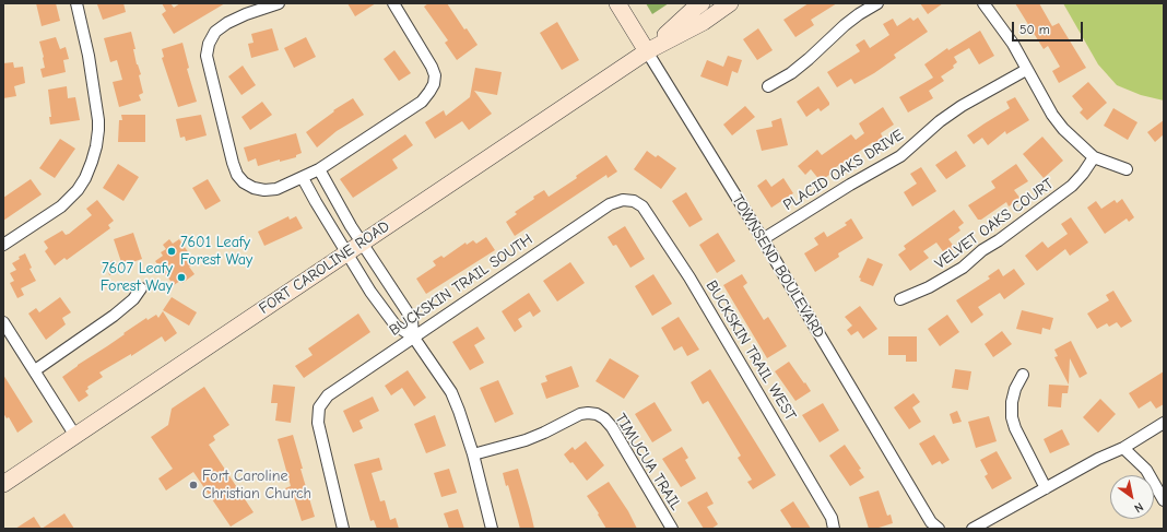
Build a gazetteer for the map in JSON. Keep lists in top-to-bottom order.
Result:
{
  "streets": {
    "street": [
      "PLACID OAKS DRIVE",
      "VELVET OAKS COURT",
      "TOWNSEND BOULEVARD",
      "FORT CAROLINE ROAD",
      "BUCKSKIN TRAIL SOUTH",
      "BUCKSKIN TRAIL WEST",
      "TIMUCUA TRAIL"
    ]
  },
  "crossings": [
    ["PLACID OAKS DRIVE", "TOWNSEND BOULEVARD"],
    ["TOWNSEND BOULEVARD", "FORT CAROLINE ROAD"],
    ["BUCKSKIN TRAIL SOUTH", "BUCKSKIN TRAIL WEST"]
  ],
  "places": ["7601 Leafy Forest Way", "7607 Leafy Forest Way", "Fort Caroline Christian Church"],
  "scale_bar": "50 m",
  "north": "bottom right"
}
